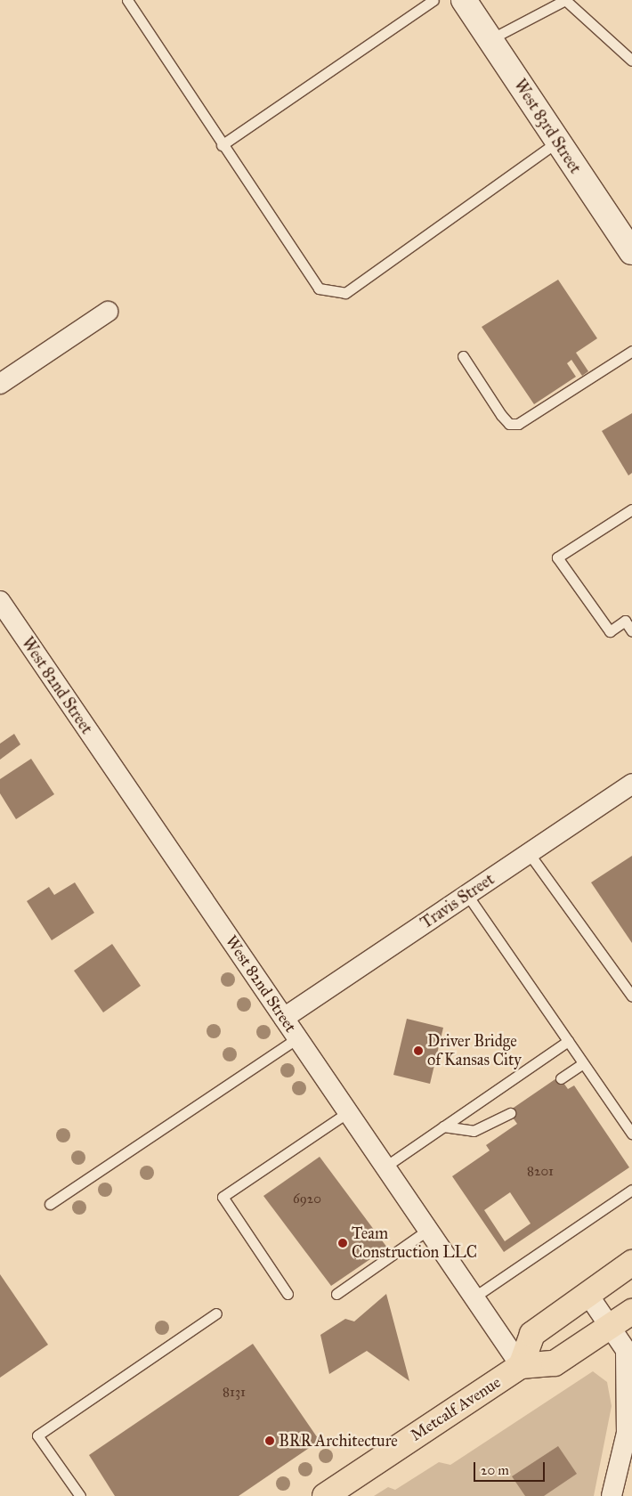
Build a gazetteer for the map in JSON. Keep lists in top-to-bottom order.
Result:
{
  "streets": {
    "main road": ["Metcalf Avenue"],
    "street": ["West 83rd Street", "West 82nd Street", "Travis Street"]
  },
  "crossings": [
    ["West 82nd Street", "Travis Street"],
    ["West 82nd Street", "Metcalf Avenue"]
  ],
  "places": ["Driver Bridge of Kansas City", "Team Construction LLC", "BRR Architecture"],
  "house_numbers": ["8201", "6920", "8131"],
  "scale_bar": "20 m"
}
